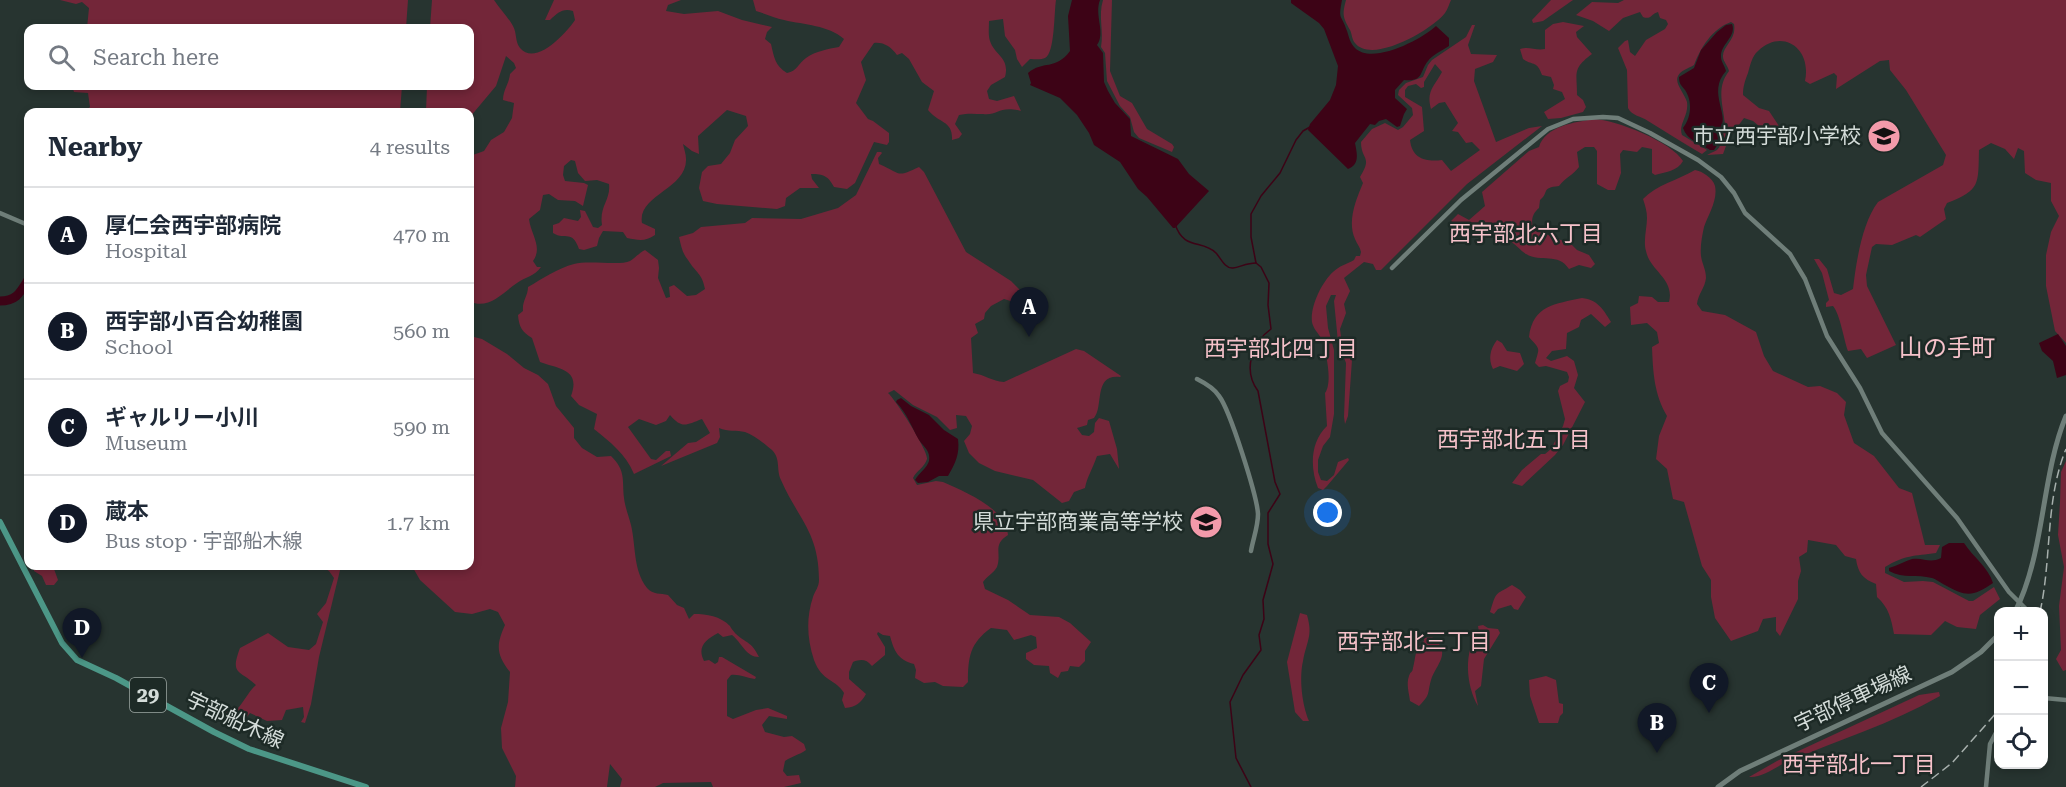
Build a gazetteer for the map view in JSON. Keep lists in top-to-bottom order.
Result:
{
  "streets": {
    "main road": ["29", "宇部停車場線", "宇部船木線"]
  },
  "districts": [
    "西宇部北六丁目",
    "西宇部北四丁目",
    "山の手町",
    "西宇部北五丁目",
    "西宇部北三丁目",
    "西宇部北一丁目"
  ],
  "places": {
    "school or university": ["市立西宇部小学校", "県立宇部商業高等学校"]
  },
  "page": {
    "search": "Search here",
    "heading": ["Nearby", "4 results"],
    "list": [
      {
        "mark": "A",
        "name": "厚仁会西宇部病院",
        "note": "Hospital",
        "value": "470 m"
      },
      {
        "mark": "B",
        "name": "西宇部小百合幼稚園",
        "note": "School",
        "value": "560 m"
      },
      {
        "mark": "C",
        "name": "ギャルリー小川",
        "note": "Museum",
        "value": "590 m"
      },
      {
        "mark": "D",
        "name": "蔵本",
        "note": "Bus stop · 宇部船木線",
        "value": "1.7 km"
      }
    ],
    "pins": [
      "A",
      "D",
      "C",
      "B"
    ],
    "map_buttons": ["+", "−"]
  }
}
